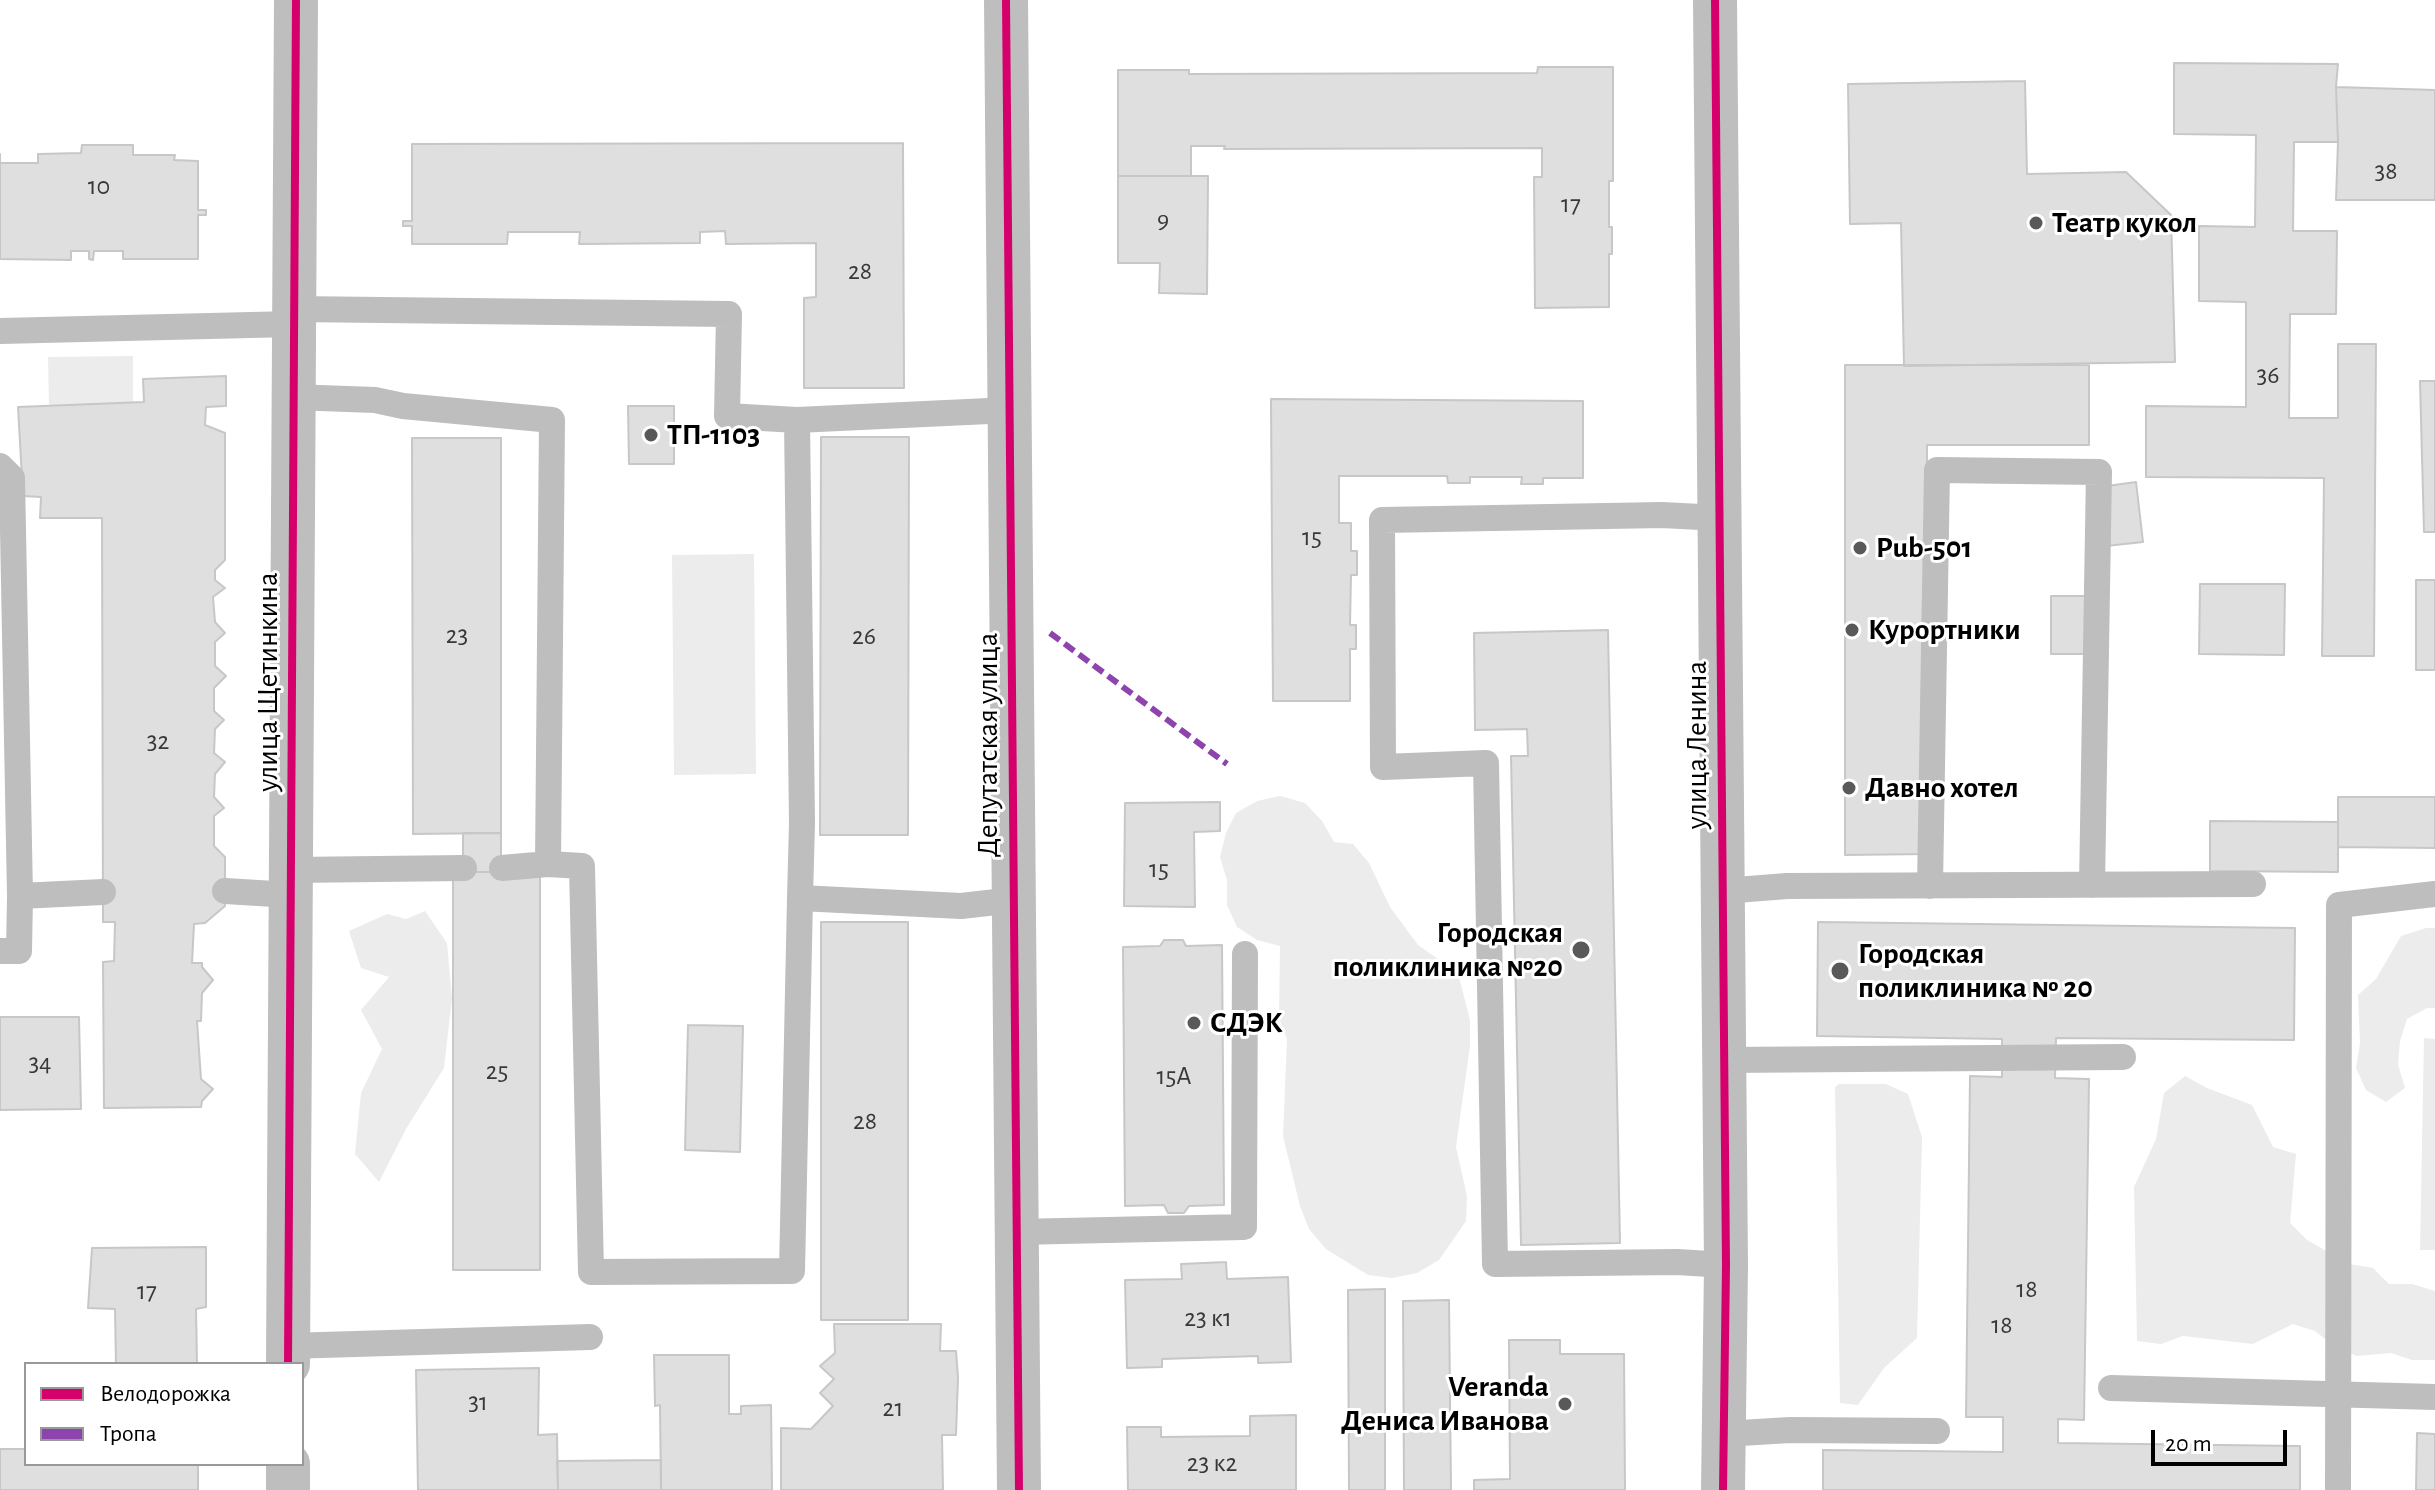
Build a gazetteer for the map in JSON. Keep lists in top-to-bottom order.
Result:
{
  "streets": {
    "street": ["улица Щетинкина", "Депутатская улица", "улица Ленина"]
  },
  "places": [
    "Театр кукол",
    "ТП-1103",
    "Pub-501",
    "Курортники",
    "Давно хотел",
    "Городская поликлиника №20",
    "Городская поликлиника № 20",
    "СДЭК",
    "Veranda Дениса Иванова"
  ],
  "house_numbers": [
    "38",
    "10",
    "17",
    "9",
    "28",
    "36",
    "15",
    "23",
    "26",
    "32",
    "15",
    "34",
    "25",
    "15А",
    "28",
    "18",
    "17",
    "23 к1",
    "18",
    "31",
    "21",
    "23 к2"
  ],
  "legend": ["Велодорожка", "Тропа"],
  "scale_bar": "20 m"
}
